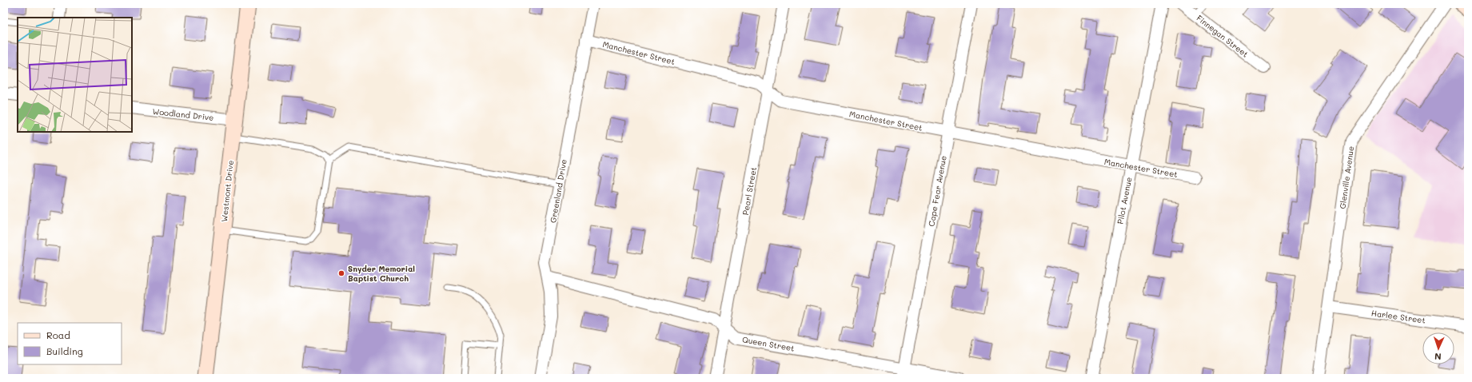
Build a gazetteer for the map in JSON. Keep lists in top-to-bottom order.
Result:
{
  "streets": {
    "street": [
      "Finnegan Street",
      "Manchester Street",
      "Woodland Drive",
      "Glenville Avenue",
      "Westmont Drive",
      "Greenland Drive",
      "Pearl Street",
      "Cape Fear Avenue",
      "Pilot Avenue",
      "Harlee Street",
      "Queen Street"
    ]
  },
  "crossings": [
    ["Manchester Street", "Greenland Drive"],
    ["Manchester Street", "Pearl Street"],
    ["Manchester Street", "Cape Fear Avenue"],
    ["Manchester Street", "Pilot Avenue"],
    ["Woodland Drive", "Westmont Drive"],
    ["Glenville Avenue", "Harlee Street"],
    ["Greenland Drive", "Queen Street"],
    ["Pearl Street", "Queen Street"],
    ["Cape Fear Avenue", "Queen Street"]
  ],
  "places": ["Snyder Memorial Baptist Church"],
  "legend": ["Road", "Building"],
  "north": "bottom"
}
